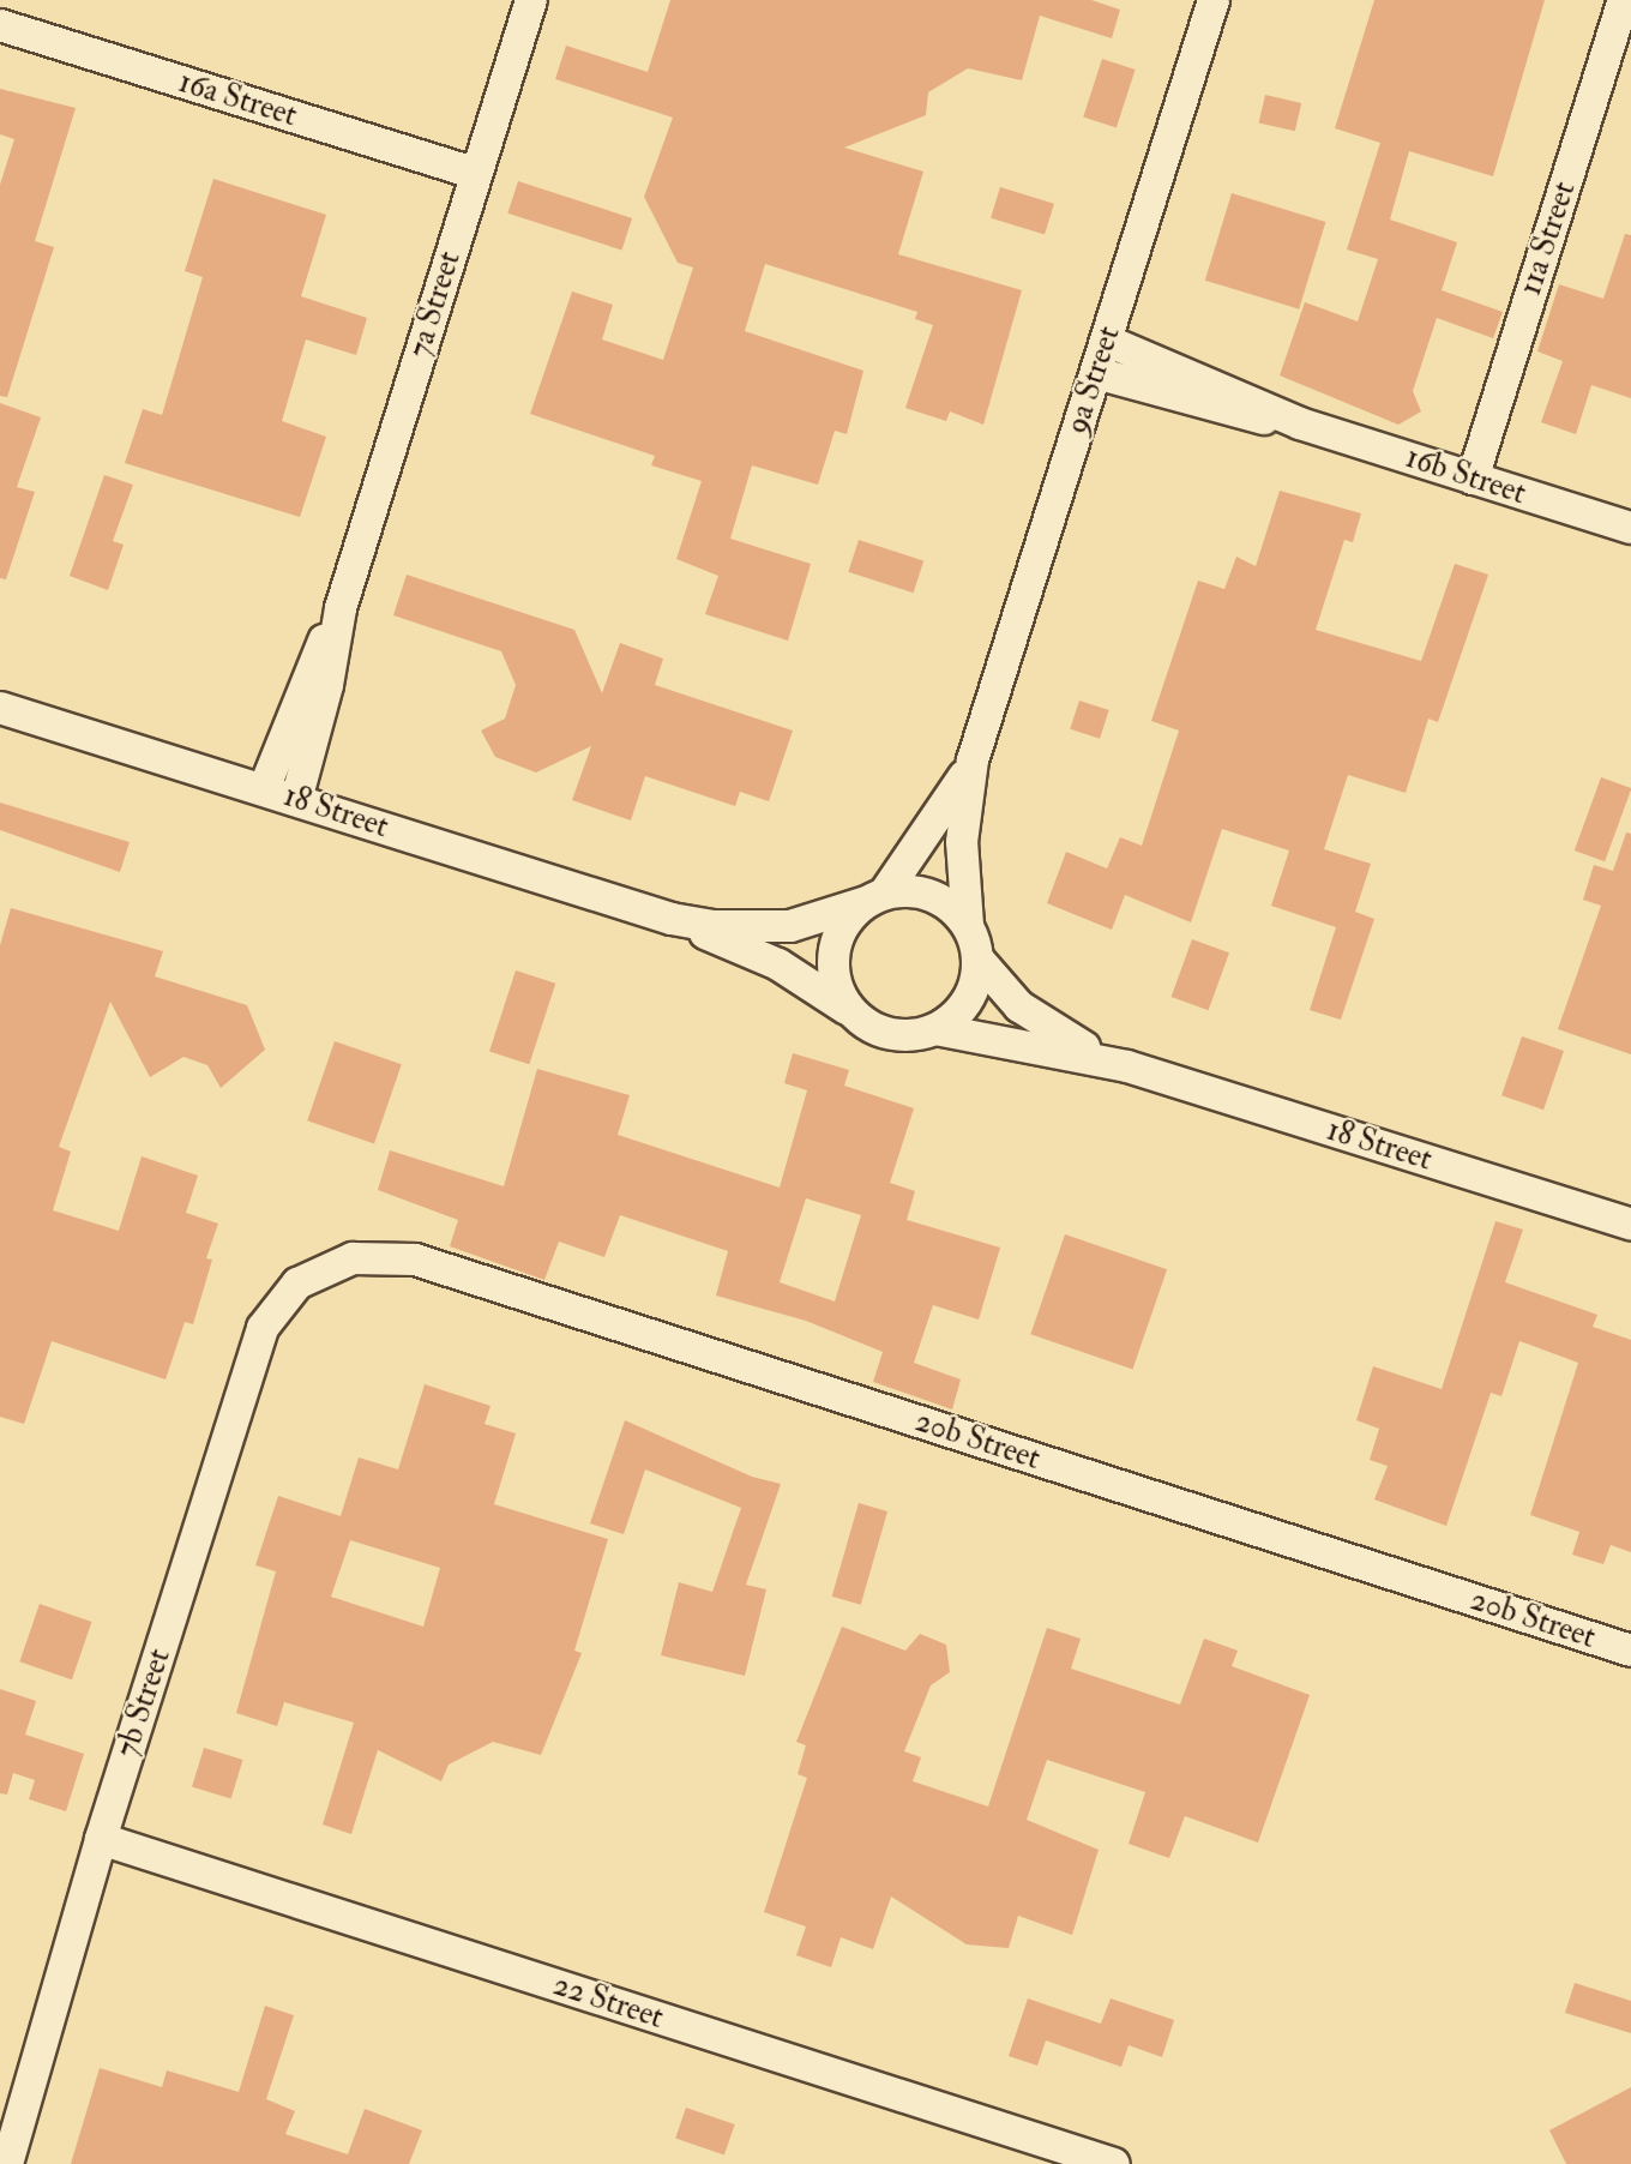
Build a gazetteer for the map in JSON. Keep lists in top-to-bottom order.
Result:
{
  "streets": {
    "street": [
      "16a Street",
      "11a Street",
      "7a Street",
      "9a Street",
      "16b Street",
      "18 Street",
      "20b Street",
      "7b Street",
      "22 Street"
    ]
  },
  "crossings": [
    ["16a Street", "7a Street"],
    ["11a Street", "16b Street"],
    ["7a Street", "18 Street"],
    ["9a Street", "16b Street"],
    ["9a Street", "18 Street"],
    ["20b Street", "7b Street"],
    ["7b Street", "22 Street"]
  ]
}
